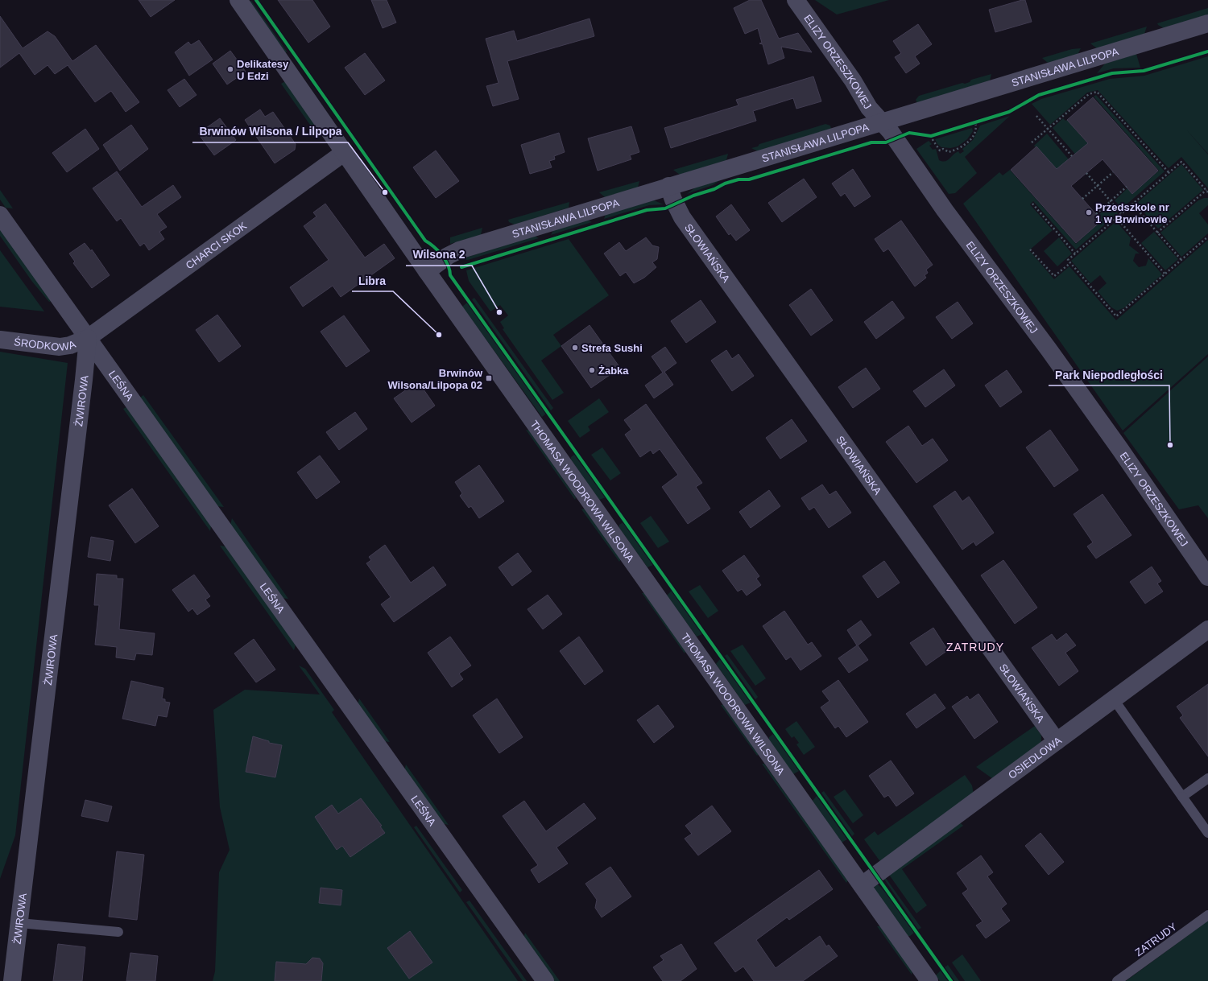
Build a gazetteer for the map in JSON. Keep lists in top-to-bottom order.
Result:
{
  "streets": {
    "street": [
      "ELIZY ORZESZKOWEJ",
      "STANISŁAWA LILPOPA",
      "CHARCI SKOK",
      "SŁOWIAŃSKA",
      "ŚRODKOWA",
      "LEŚNA",
      "ŻWIROWA",
      "THOMASA WOODROWA WILSONA",
      "OSIEDLOWA"
    ],
    "lane": ["ZATRUDY"]
  },
  "crossings": [
    ["ELIZY ORZESZKOWEJ", "STANISŁAWA LILPOPA"],
    ["STANISŁAWA LILPOPA", "SŁOWIAŃSKA"],
    ["STANISŁAWA LILPOPA", "THOMASA WOODROWA WILSONA"],
    ["CHARCI SKOK", "ŚRODKOWA"],
    ["CHARCI SKOK", "LEŚNA"],
    ["CHARCI SKOK", "ŻWIROWA"],
    ["CHARCI SKOK", "THOMASA WOODROWA WILSONA"],
    ["SŁOWIAŃSKA", "OSIEDLOWA"],
    ["ŚRODKOWA", "LEŚNA"],
    ["ŚRODKOWA", "ŻWIROWA"],
    ["LEŚNA", "ŻWIROWA"],
    ["THOMASA WOODROWA WILSONA", "OSIEDLOWA"]
  ],
  "districts": ["ZATRUDY"],
  "places": {
    "other": [
      "Delikatesy U Edzi",
      "Brwinów Wilsona / Lilpopa",
      "Przedszkole nr 1 w Brwinowie",
      "Wilsona 2",
      "Libra",
      "Strefa Sushi",
      "Żabka",
      "Park Niepodległości"
    ],
    "transit": ["Brwinów Wilsona/Lilpopa 02"]
  }
}
